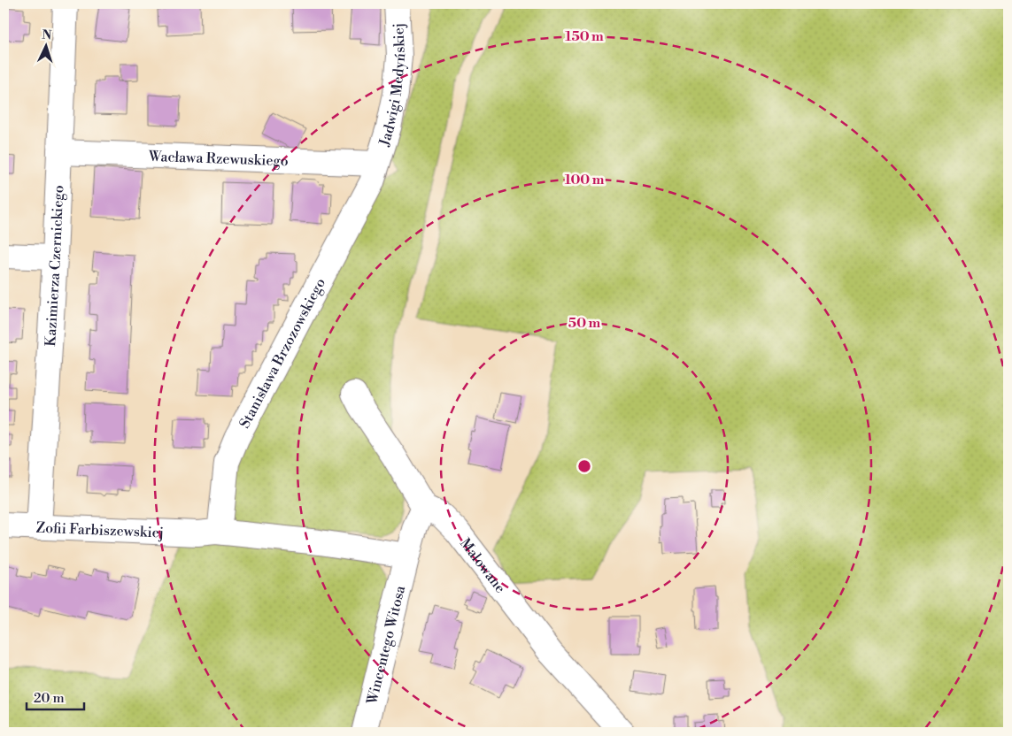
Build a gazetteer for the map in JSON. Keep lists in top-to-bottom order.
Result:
{
  "streets": {
    "street": [
      "Jadwigi Medyńskiej",
      "Wacława Rzewuskiego",
      "Kazimierza Czernickiego",
      "Stanisława Brzozowskiego",
      "Zofii Farbiszewskiej",
      "Malowane",
      "Wincentego Witosa"
    ]
  },
  "crossings": [
    ["Jadwigi Medyńskiej", "Wacława Rzewuskiego"],
    ["Jadwigi Medyńskiej", "Stanisława Brzozowskiego"],
    ["Wacława Rzewuskiego", "Kazimierza Czernickiego"],
    ["Wacława Rzewuskiego", "Stanisława Brzozowskiego"],
    ["Kazimierza Czernickiego", "Zofii Farbiszewskiej"],
    ["Stanisława Brzozowskiego", "Zofii Farbiszewskiej"],
    ["Zofii Farbiszewskiej", "Wincentego Witosa"],
    ["Malowane", "Wincentego Witosa"]
  ],
  "scale_bar": "20 m",
  "north": "top",
  "rings": ["150 m", "100 m", "50 m"]
}
